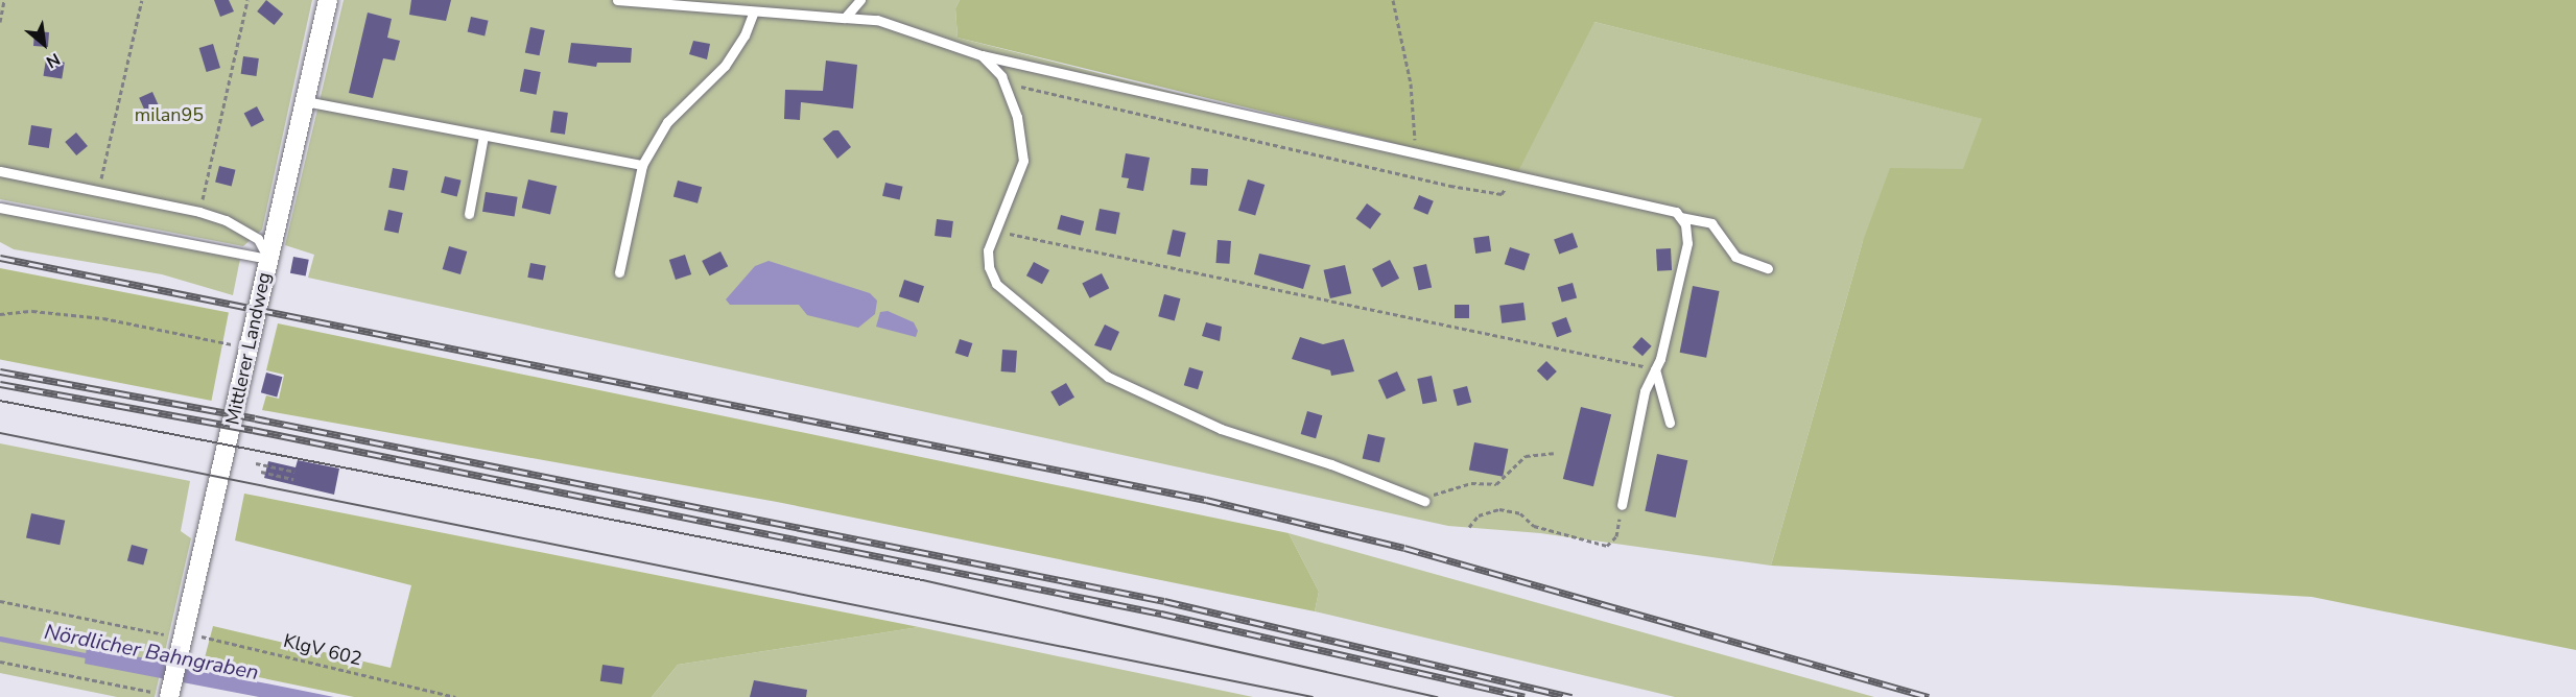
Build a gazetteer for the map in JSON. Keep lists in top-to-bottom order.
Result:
{
  "streets": {
    "street": ["Mittlerer Landweg"],
    "path": ["KlgV 602"]
  },
  "crossings": [
    ["Mittlerer Landweg", "KlgV 602"]
  ],
  "water": ["Nördlicher Bahngraben"],
  "parks": ["milan95"],
  "north": "bottom right"
}
